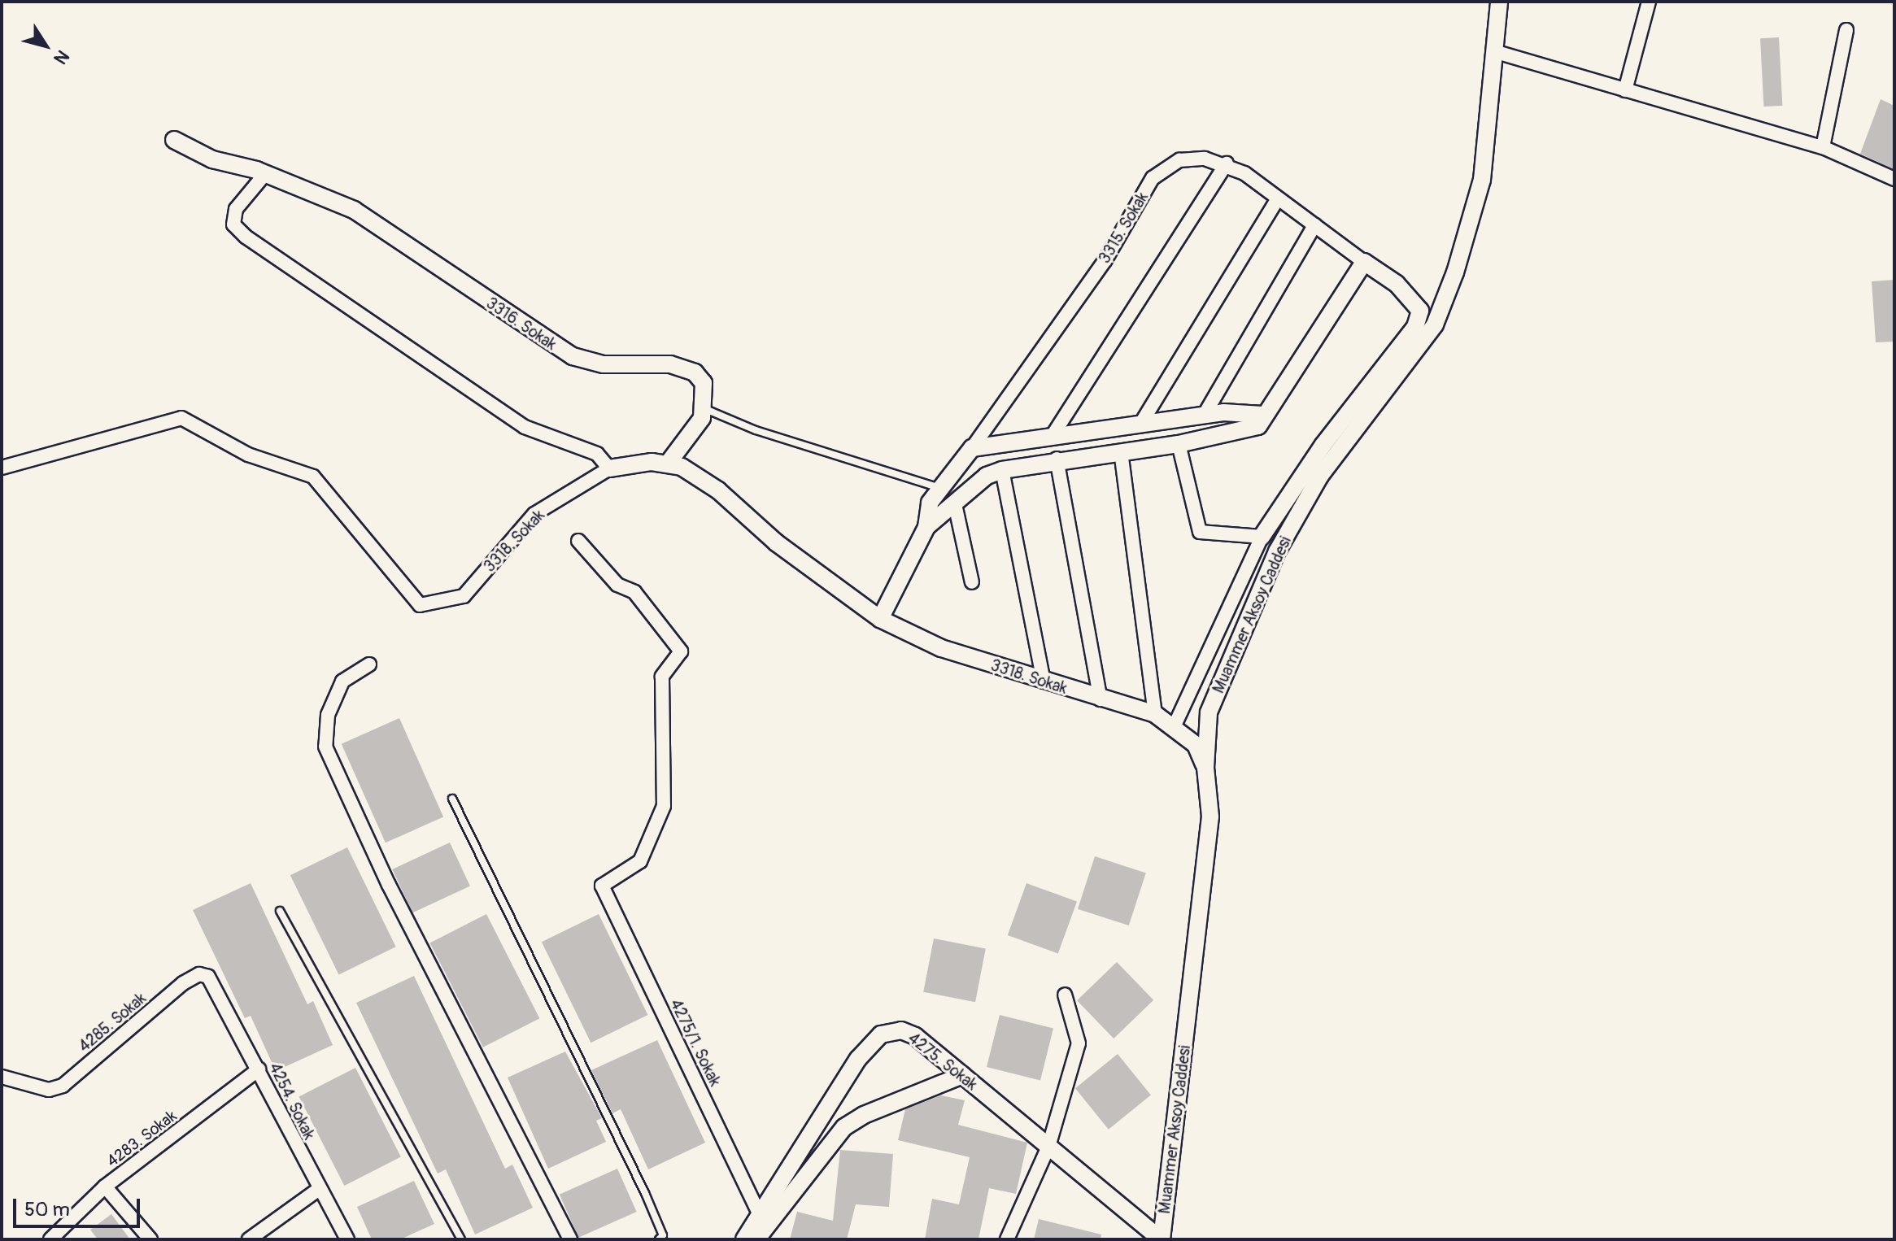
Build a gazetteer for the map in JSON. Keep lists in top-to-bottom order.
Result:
{
  "streets": {
    "street": [
      "3315. Sokak",
      "3316. Sokak",
      "3318. Sokak",
      "Muammer Aksoy Caddesi",
      "4285. Sokak",
      "4275/1. Sokak",
      "4275. Sokak",
      "4254. Sokak",
      "4283. Sokak"
    ]
  },
  "crossings": [
    ["3318. Sokak", "Muammer Aksoy Caddesi"],
    ["Muammer Aksoy Caddesi", "4275. Sokak"],
    ["4285. Sokak", "4254. Sokak"],
    ["4275/1. Sokak", "4275. Sokak"],
    ["4254. Sokak", "4283. Sokak"]
  ],
  "scale_bar": "50 m",
  "north": "bottom right"
}
